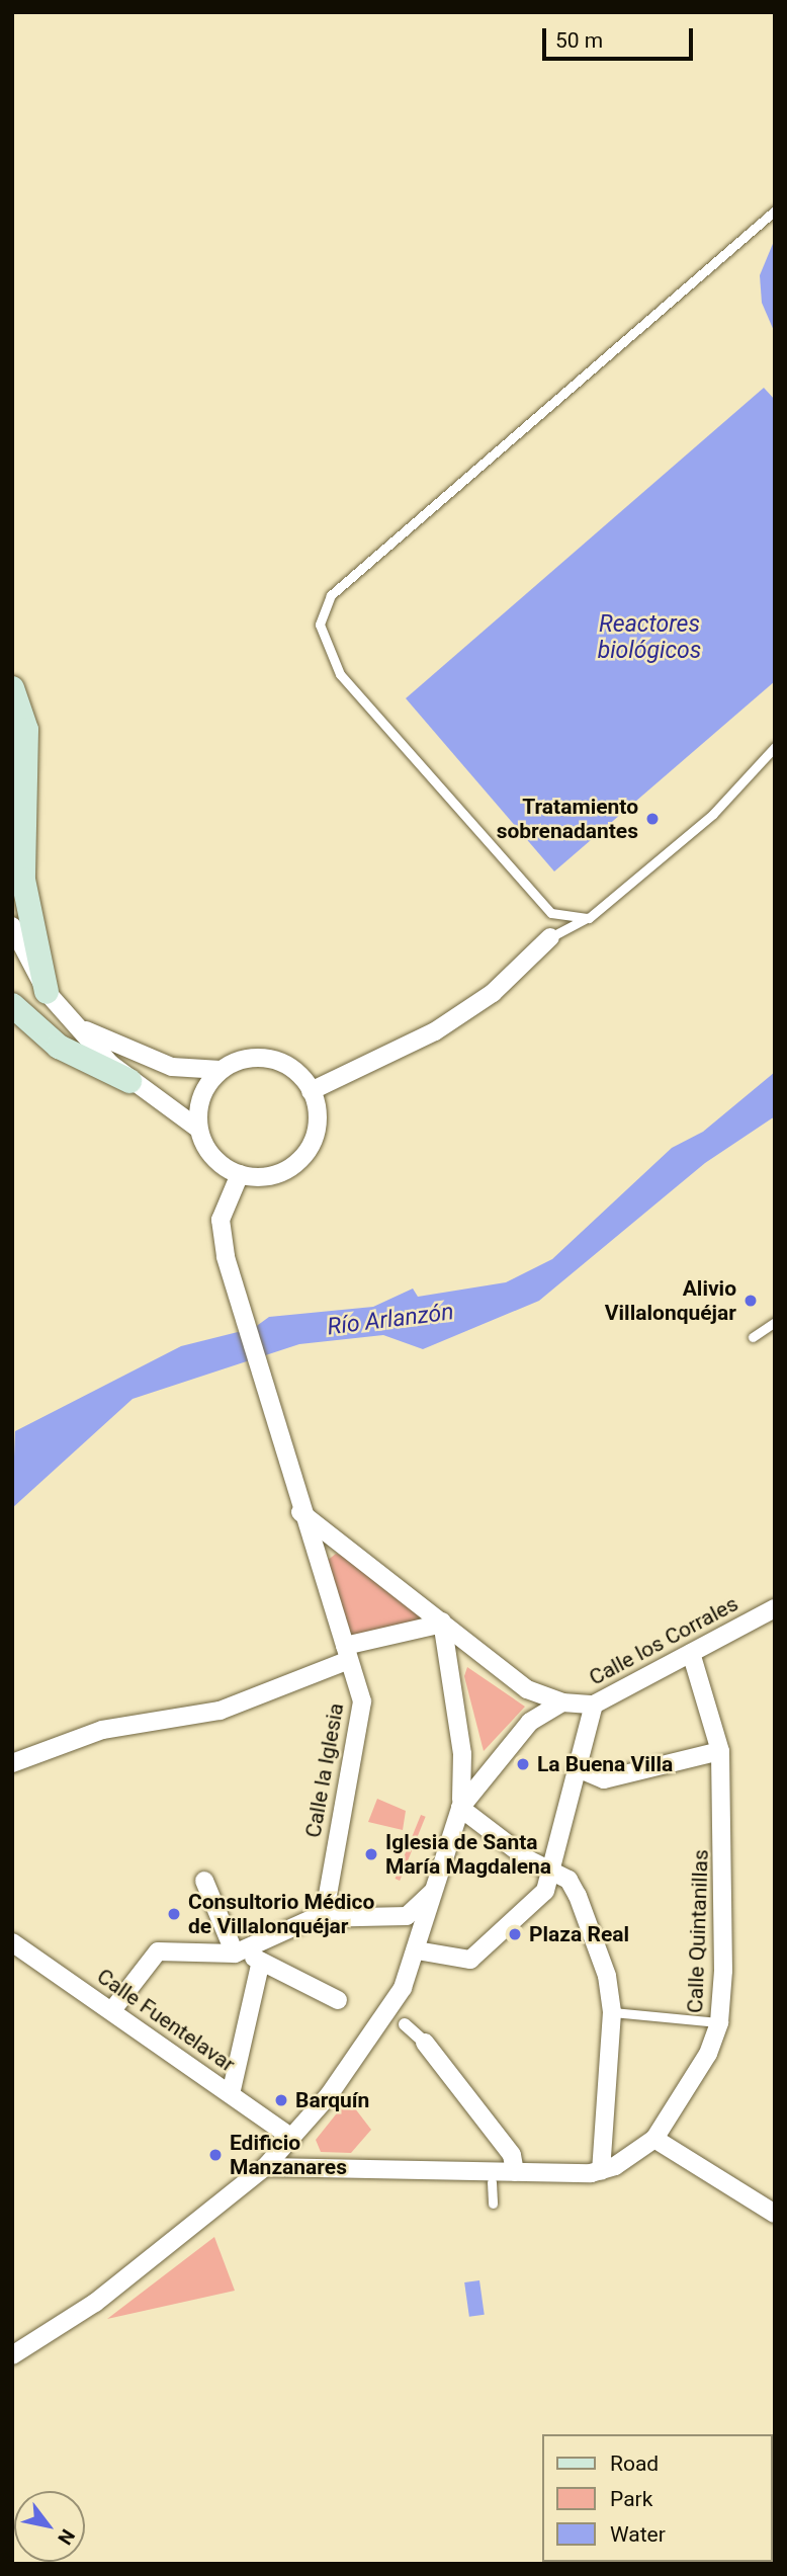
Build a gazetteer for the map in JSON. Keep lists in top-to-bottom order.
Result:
{
  "streets": {
    "street": [
      "Calle los Corrales",
      "Calle la Iglesia",
      "Calle Quintanillas",
      "Calle Fuentelavar"
    ]
  },
  "crossings": [
    ["Calle los Corrales", "Calle Quintanillas"]
  ],
  "water": ["Reactores biológicos", "Río Arlanzón"],
  "places": [
    "Tratamiento sobrenadantes",
    "Alivio Villalonquéjar",
    "La Buena Villa",
    "Iglesia de Santa María Magdalena",
    "Consultorio Médico de Villalonquéjar",
    "Plaza Real",
    "Barquín",
    "Edificio Manzanares"
  ],
  "legend": ["Road", "Park", "Water"],
  "scale_bar": "50 m",
  "north": "bottom right"
}
